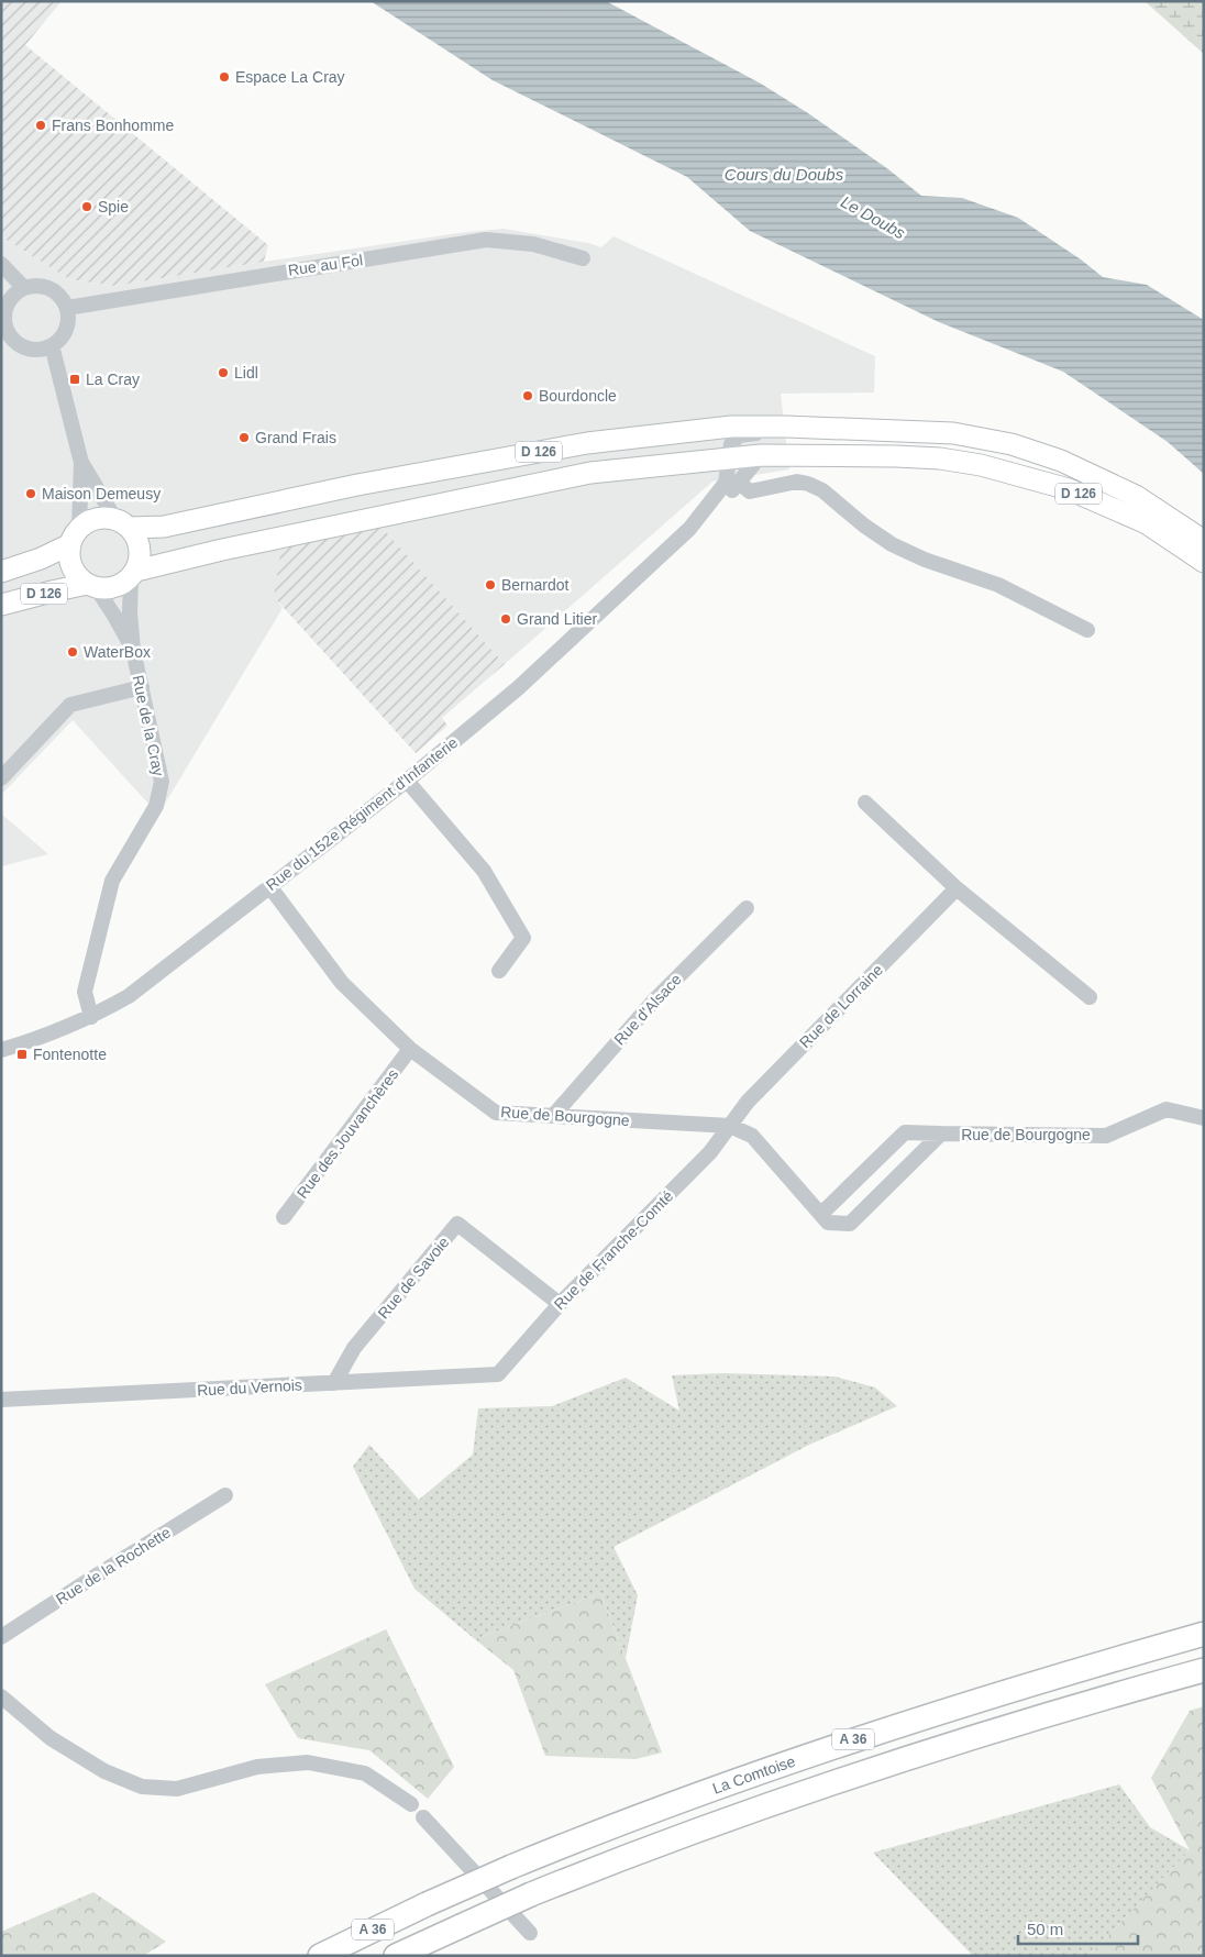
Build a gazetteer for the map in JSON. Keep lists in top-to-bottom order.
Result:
{
  "streets": {
    "highway": ["A 36", "La Comtoise"],
    "main road": ["D 126"],
    "street": [
      "Rue au Fol",
      "Rue de la Cray",
      "Rue du 152e Régiment d'Infanterie",
      "Rue de Lorraine",
      "Rue d'Alsace",
      "Rue de Bourgogne",
      "Rue des Jouvanchères",
      "Rue de Franche-Comté",
      "Rue de Savoie",
      "Rue du Vernois",
      "Rue de la Rochette"
    ]
  },
  "crossings": [
    ["D 126", "Rue de la Cray"],
    ["D 126", "Rue du 152e Régiment d'Infanterie"],
    ["Rue de la Cray", "Rue du 152e Régiment d'Infanterie"],
    ["Rue du 152e Régiment d'Infanterie", "Rue de Bourgogne"],
    ["Rue de Lorraine", "Rue de Bourgogne"],
    ["Rue de Lorraine", "Rue de Franche-Comté"],
    ["Rue d'Alsace", "Rue de Bourgogne"],
    ["Rue de Bourgogne", "Rue des Jouvanchères"],
    ["Rue de Bourgogne", "Rue de Franche-Comté"],
    ["Rue de Franche-Comté", "Rue de Savoie"],
    ["Rue de Franche-Comté", "Rue du Vernois"],
    ["Rue de Savoie", "Rue du Vernois"]
  ],
  "water": ["Cours du Doubs", "Le Doubs"],
  "places": {
    "other": [
      "Espace La Cray",
      "Frans Bonhomme",
      "Spie",
      "Lidl",
      "Bourdoncle",
      "Grand Frais",
      "Maison Demeusy",
      "Bernardot",
      "Grand Litier",
      "WaterBox"
    ],
    "transit": ["La Cray", "Fontenotte"]
  },
  "scale_bar": "50 m"
}
